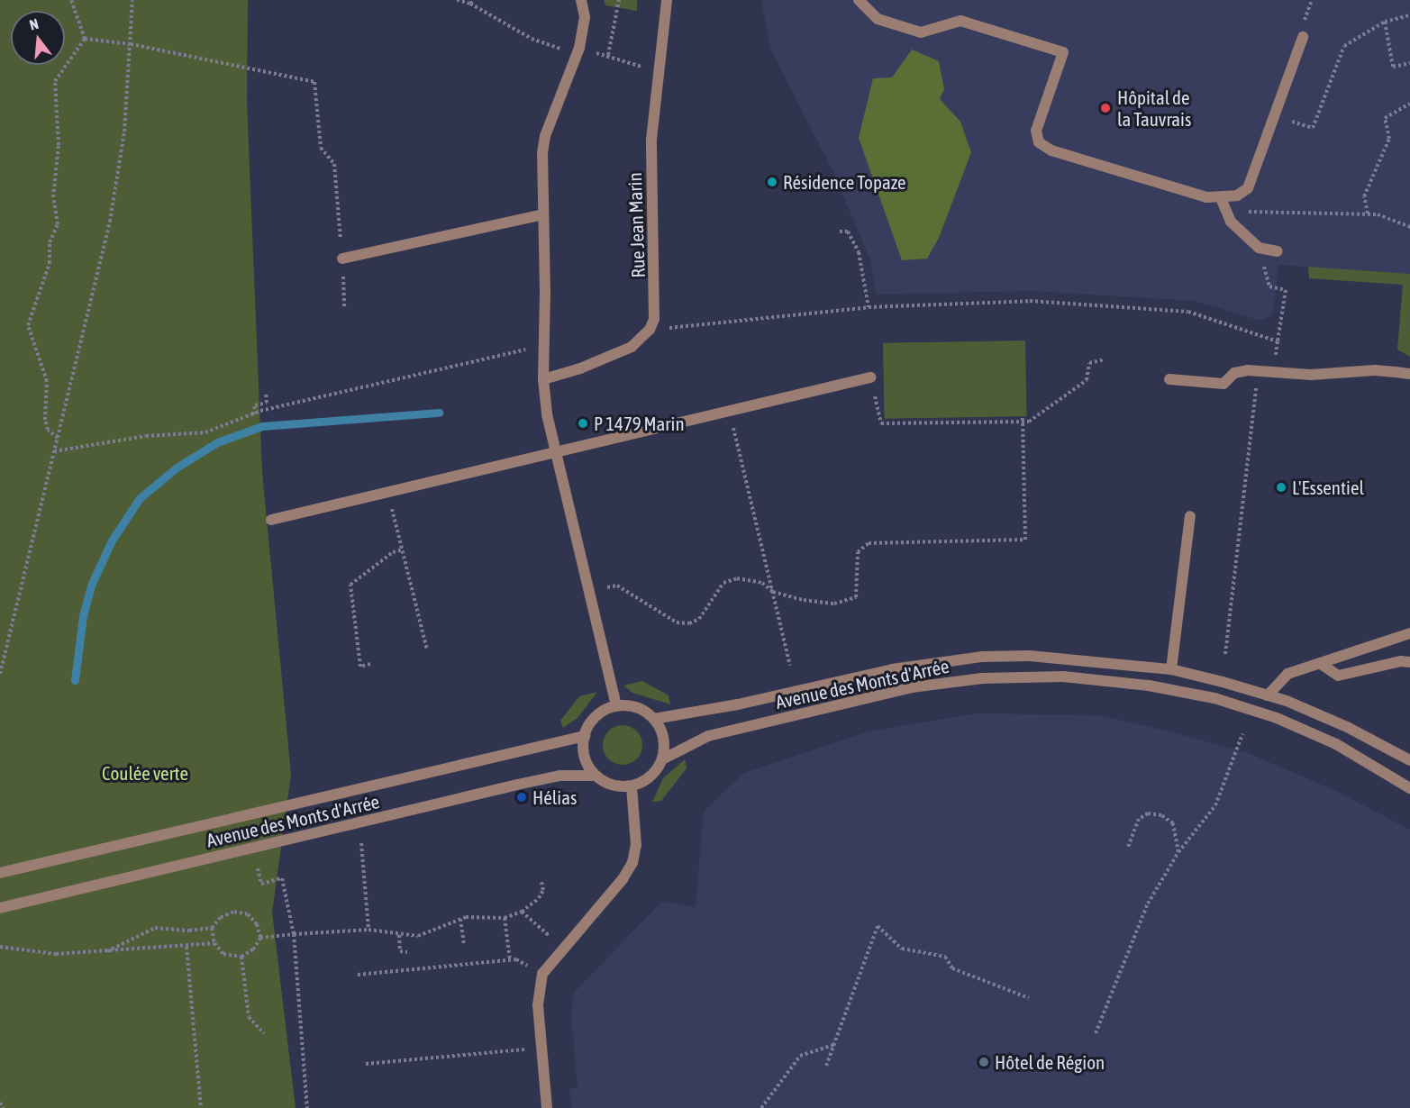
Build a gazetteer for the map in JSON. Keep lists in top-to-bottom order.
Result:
{
  "streets": {
    "street": ["Rue Jean Marin", "Avenue des Monts d'Arrée"]
  },
  "parks": ["Coulée verte"],
  "places": [
    "Hôpital de la Tauvrais",
    "Résidence Topaze",
    "P 1479 Marin",
    "L'Essentiel",
    "Hélias",
    "Hôtel de Région"
  ],
  "north": "top"
}
